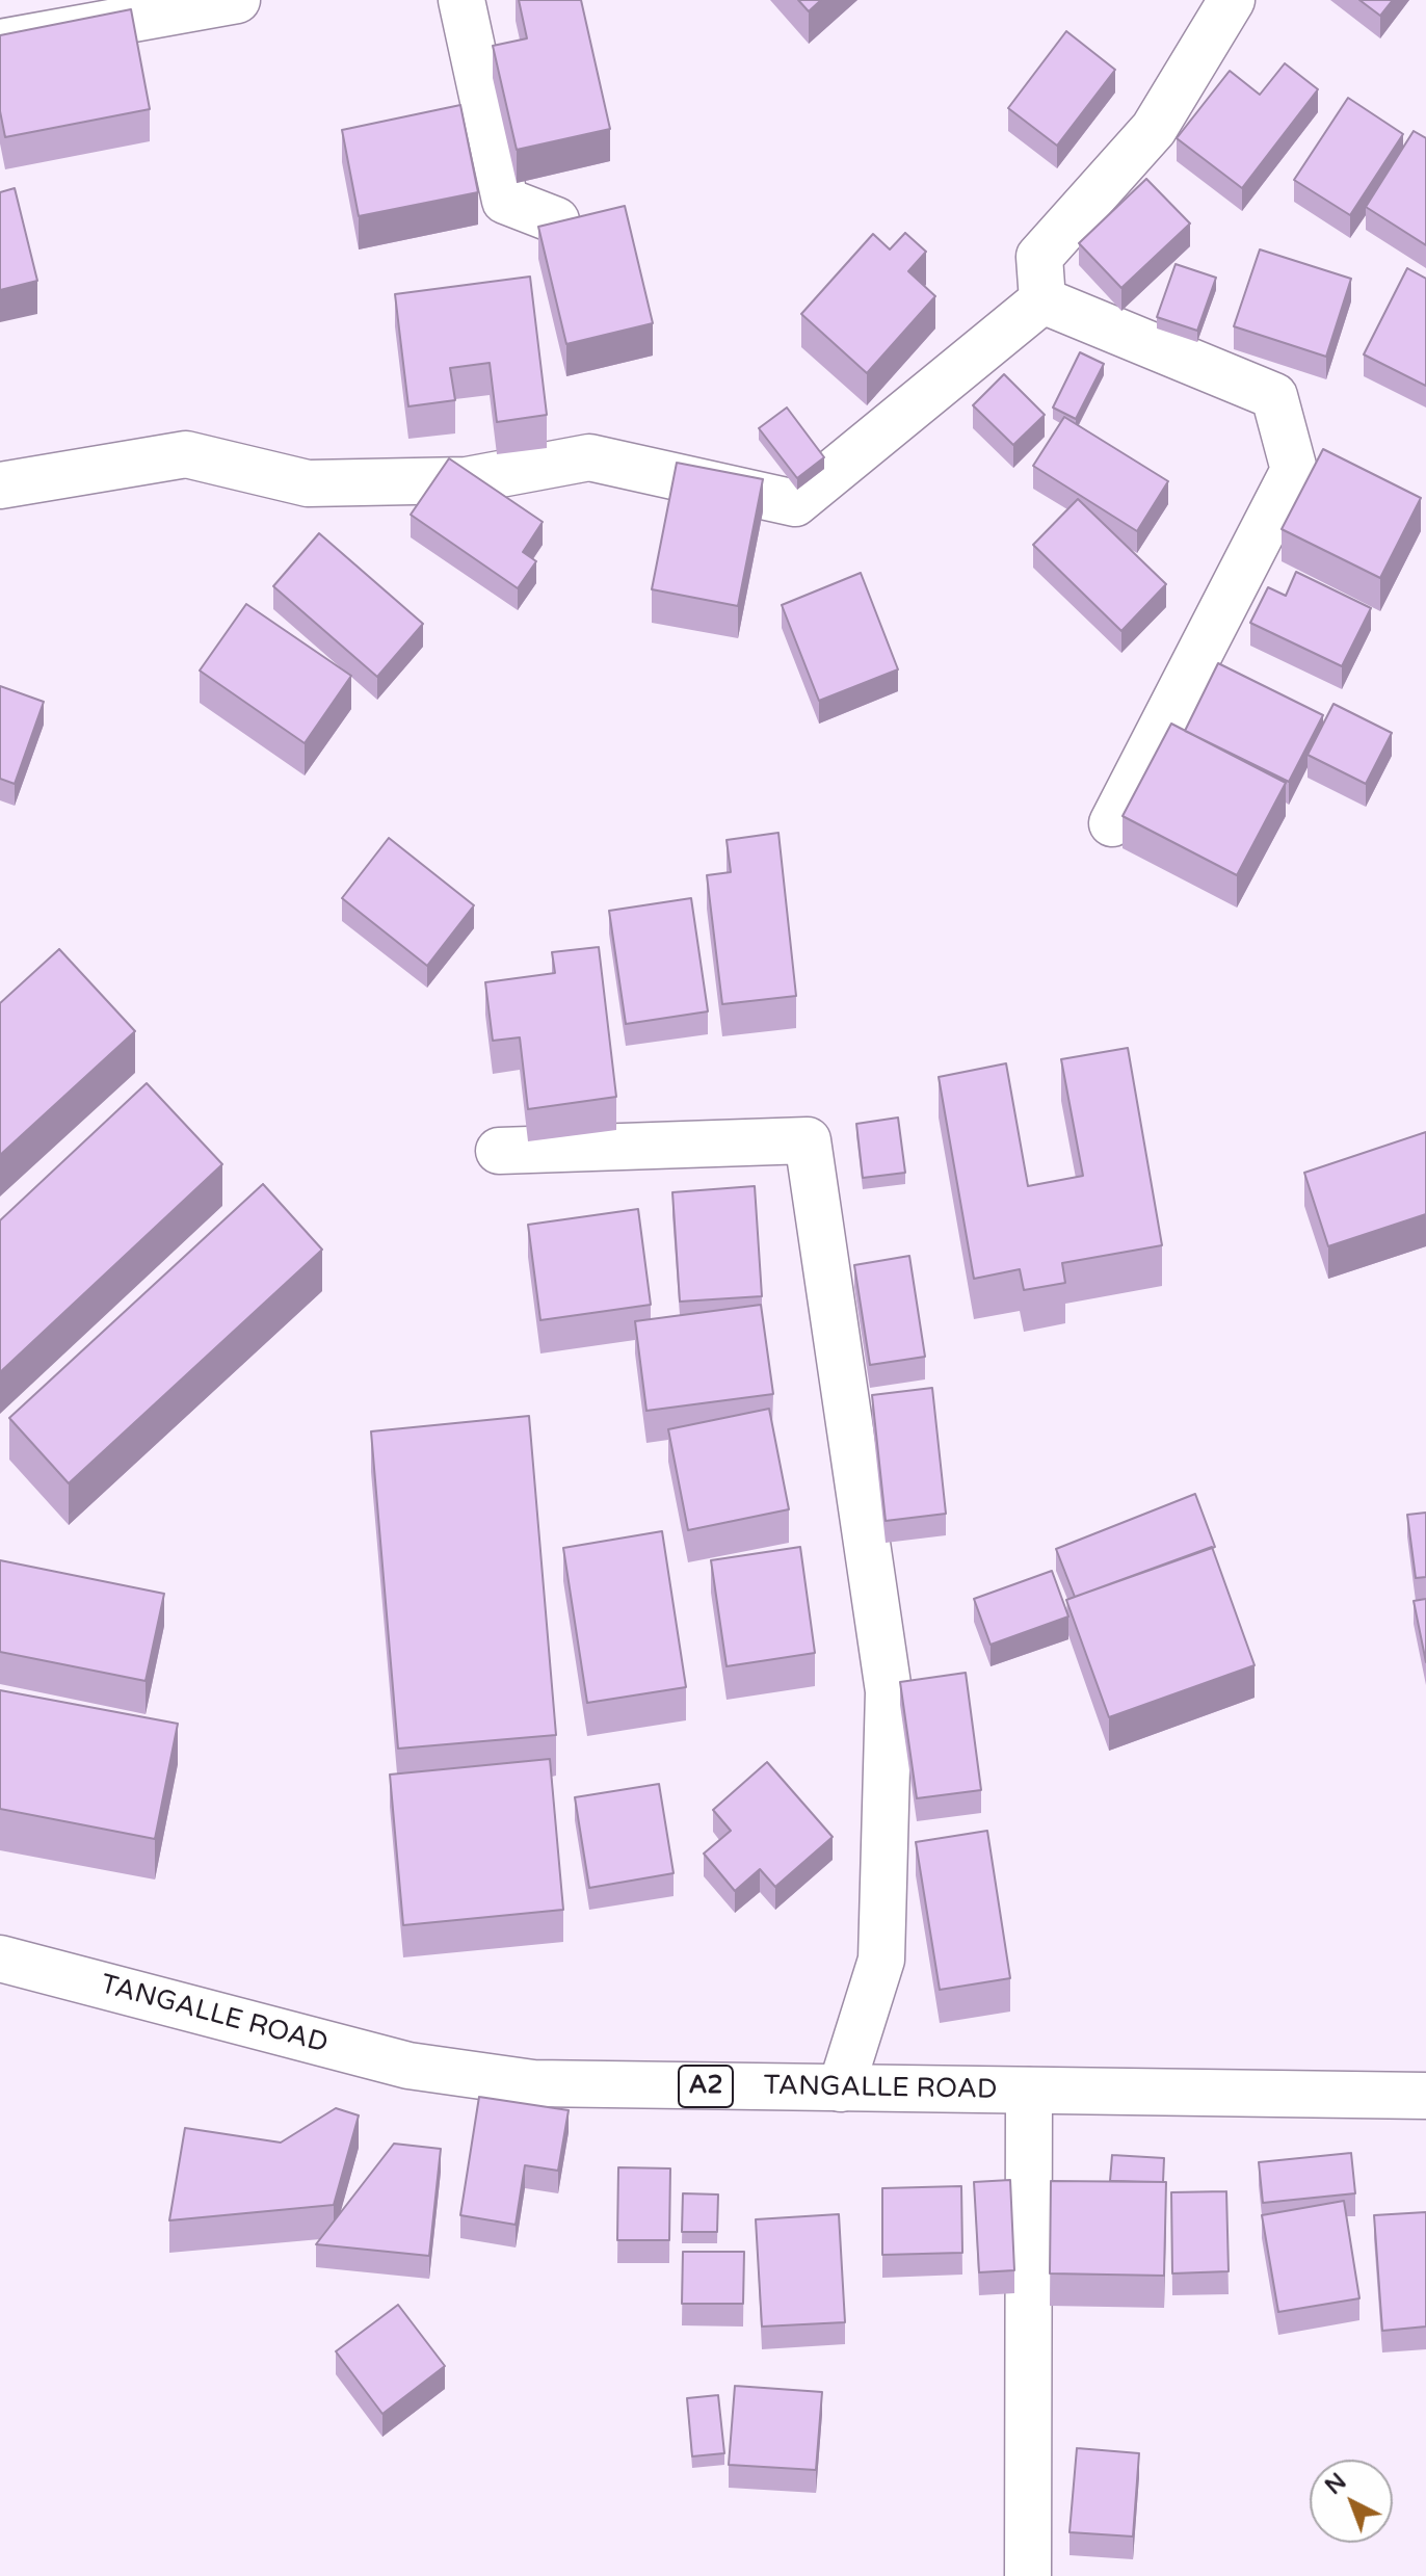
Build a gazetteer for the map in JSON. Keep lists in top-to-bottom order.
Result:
{
  "streets": {
    "main road": ["TANGALLE ROAD", "A2"]
  },
  "north": "top left"
}
